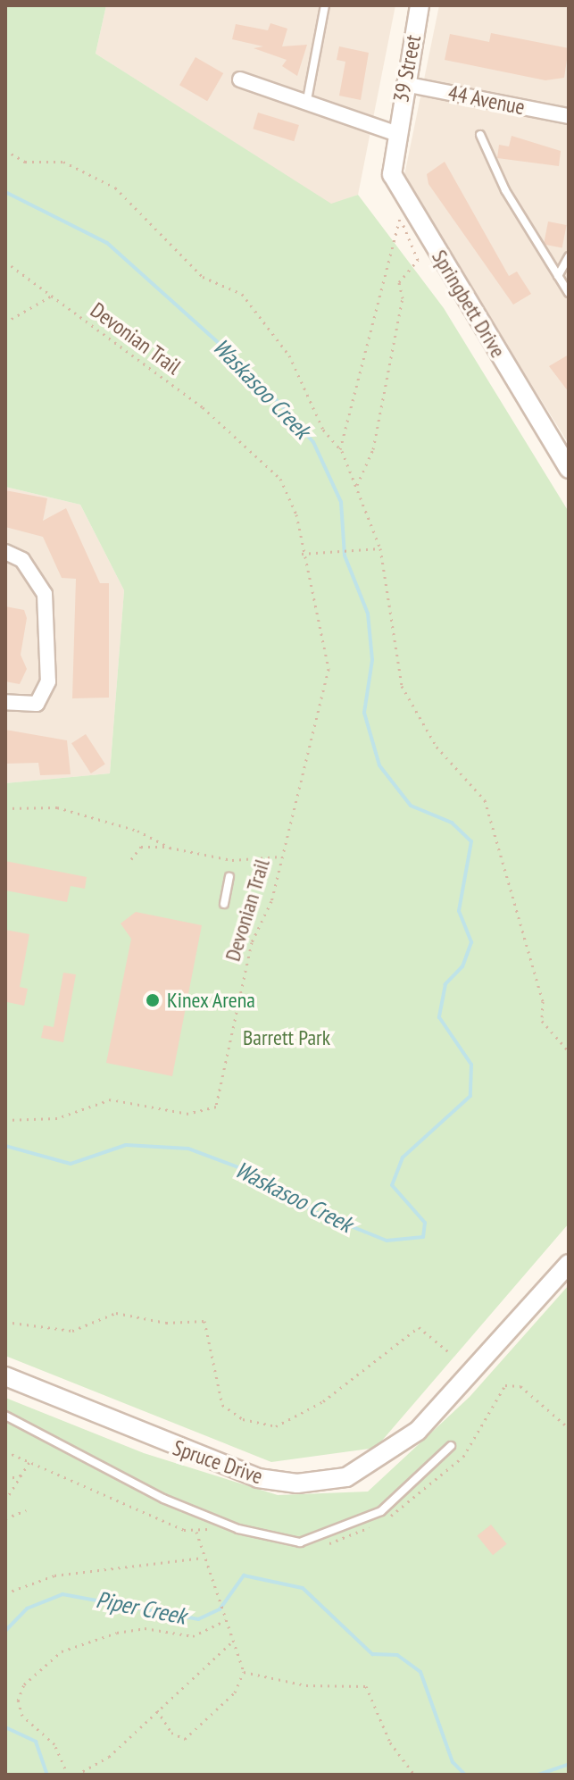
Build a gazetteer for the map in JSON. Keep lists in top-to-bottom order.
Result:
{
  "streets": {
    "street": [
      "39 Street",
      "44 Avenue",
      "Springbett Drive",
      "Spruce Drive"
    ],
    "path": ["Devonian Trail"]
  },
  "crossings": [
    ["39 Street", "44 Avenue"],
    ["39 Street", "Springbett Drive"]
  ],
  "water": ["Waskasoo Creek", "Piper Creek"],
  "parks": ["Barrett Park"],
  "places": ["Kinex Arena"]
}
